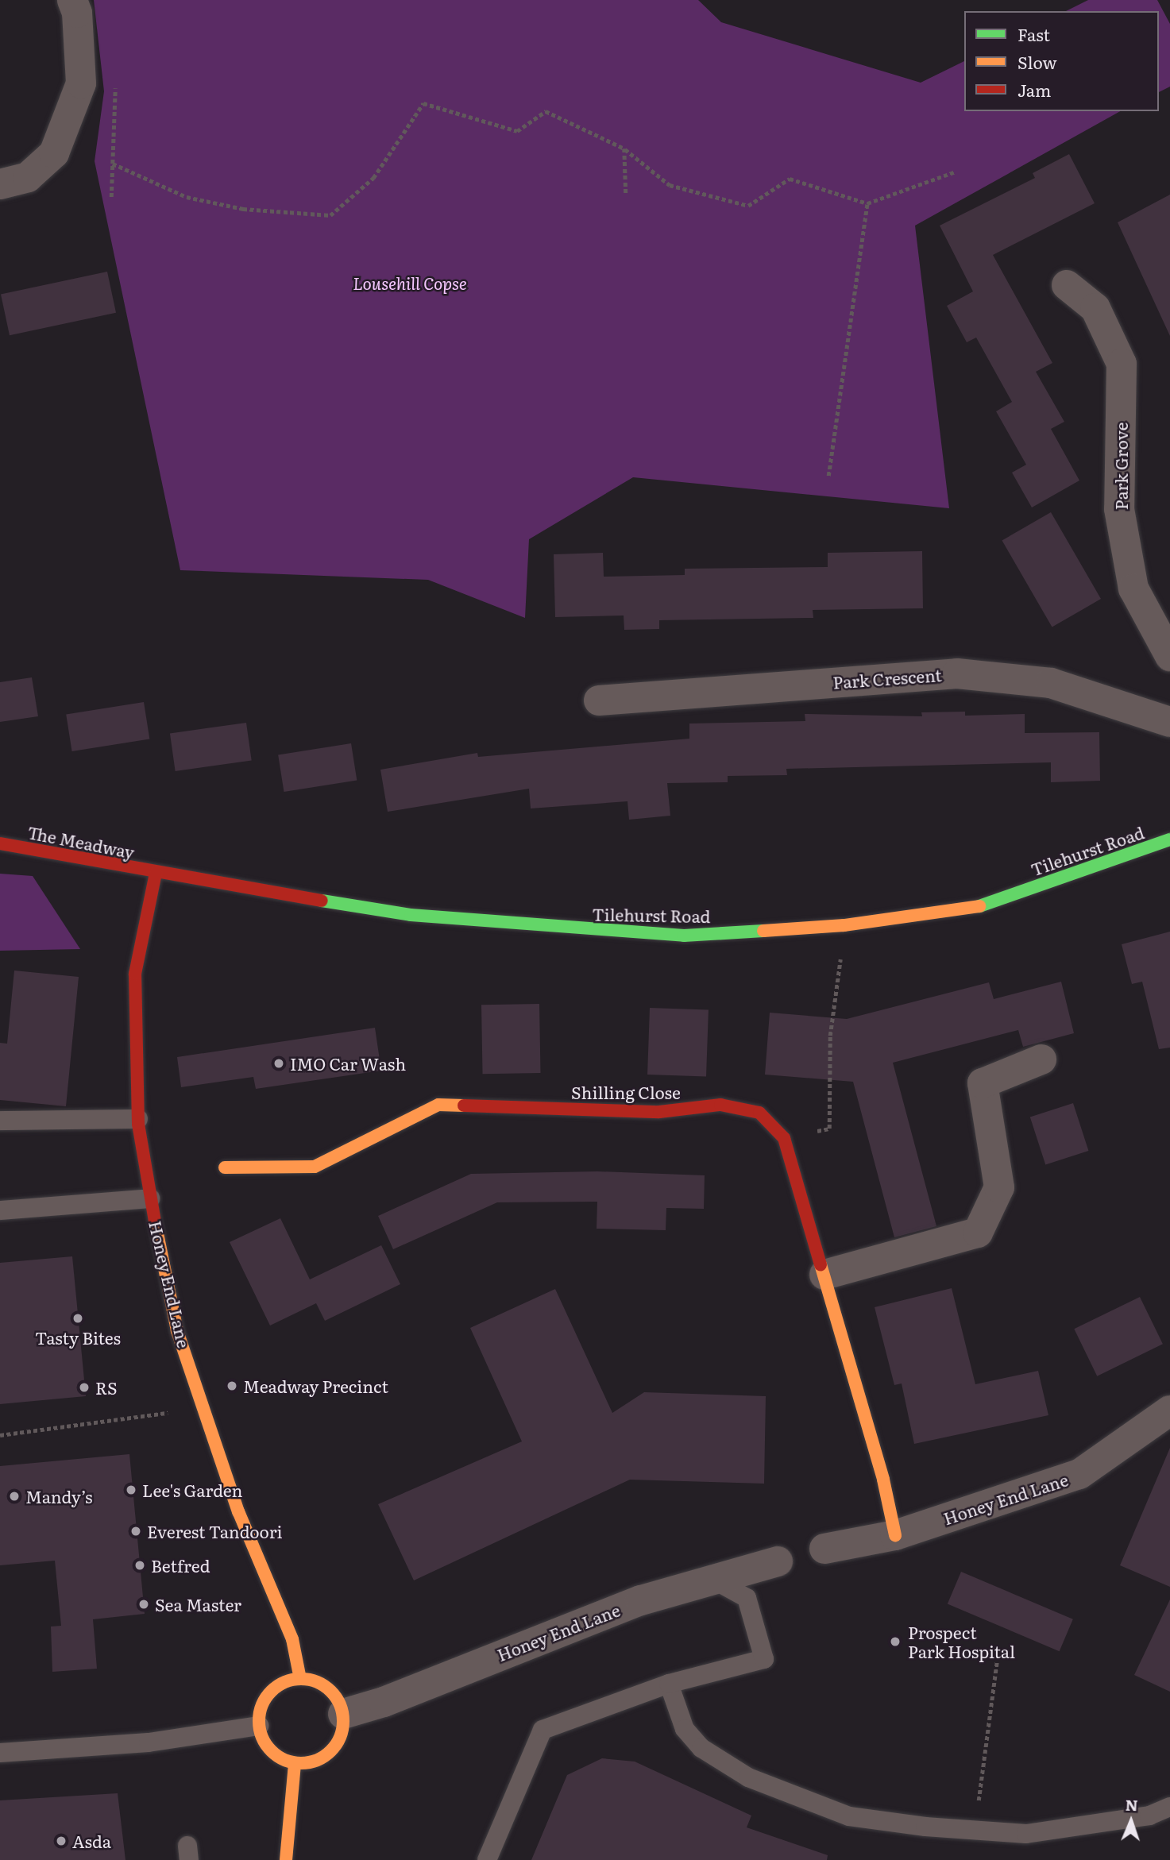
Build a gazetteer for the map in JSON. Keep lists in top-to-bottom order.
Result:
{
  "streets": {
    "street": [
      "Park Grove",
      "Park Crescent",
      "The Meadway",
      "Tilehurst Road",
      "Shilling Close",
      "Honey End Lane"
    ]
  },
  "crossings": [
    ["The Meadway", "Tilehurst Road"],
    ["The Meadway", "Honey End Lane"],
    ["Tilehurst Road", "Honey End Lane"],
    ["Shilling Close", "Honey End Lane"]
  ],
  "parks": ["Lousehill Copse"],
  "places": [
    "IMO Car Wash",
    "Tasty Bites",
    "Meadway Precinct",
    "RS",
    "Lee's Garden",
    "Mandy’s",
    "Everest Tandoori",
    "Betfred",
    "Sea Master",
    "Prospect Park Hospital",
    "Asda"
  ],
  "legend": ["Fast", "Slow", "Jam"],
  "north": "top"
}
